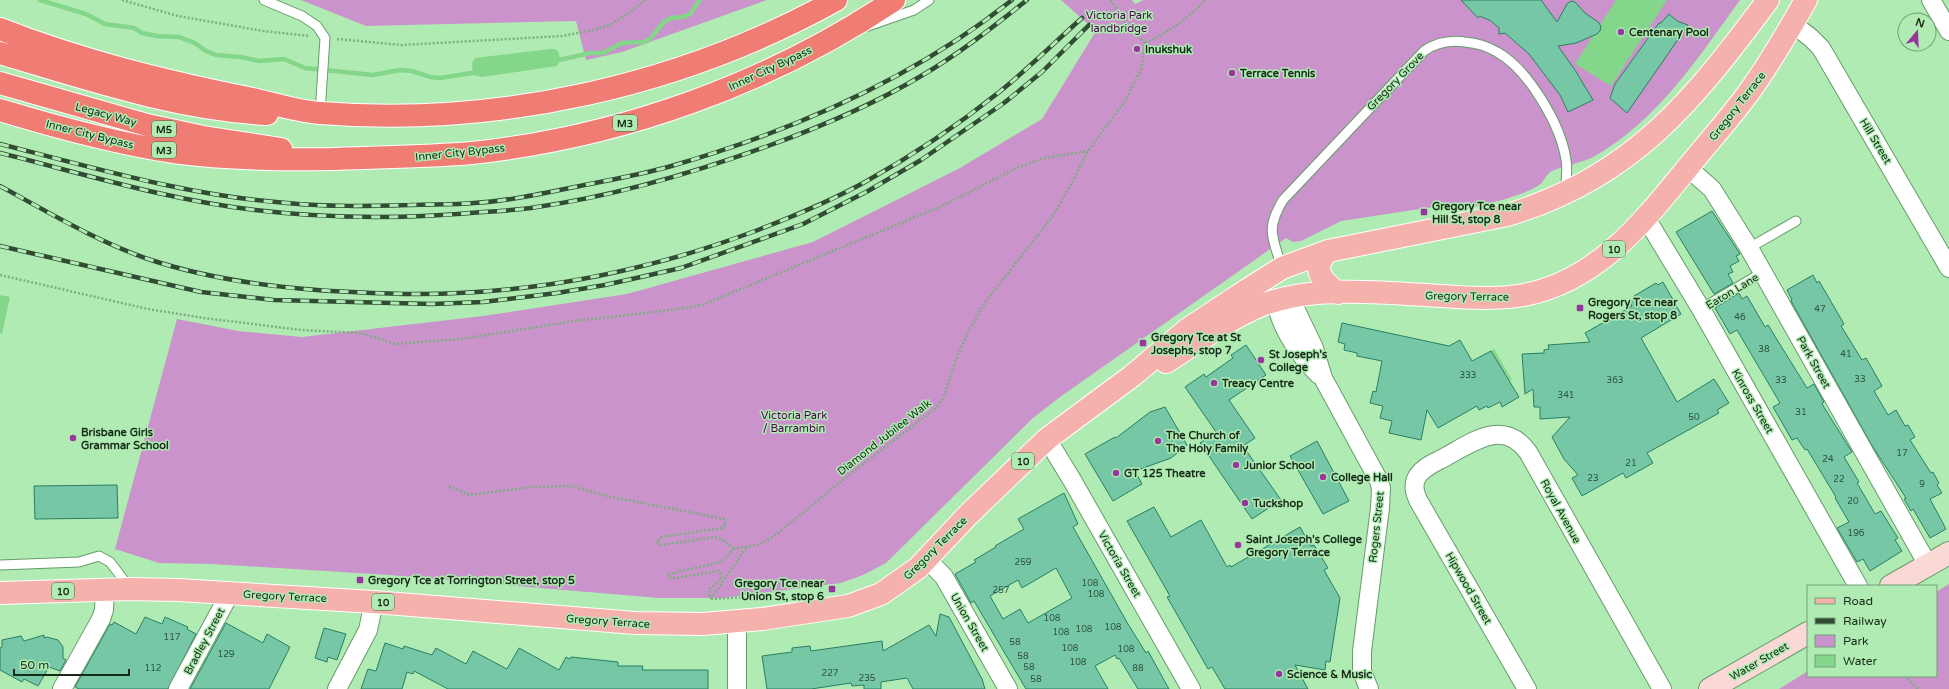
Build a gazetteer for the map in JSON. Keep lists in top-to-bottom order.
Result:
{
  "streets": {
    "highway": [
      "Inner City Bypass",
      "Legacy Way",
      "M3",
      "M5"
    ],
    "main road": [
      "Gregory Terrace",
      "10",
      "Rogers Street",
      "Water Street"
    ],
    "street": [
      "Hill Street",
      "Park Street",
      "Kinross Street",
      "Royal Avenue",
      "Victoria Street",
      "Hipwood Street",
      "Union Street",
      "Bradley Street"
    ],
    "lane": ["Gregory Grove", "Eaton Lane"],
    "path": ["Diamond Jubilee Walk"]
  },
  "crossings": [
    ["Inner City Bypass", "Legacy Way"],
    ["Gregory Grove", "Gregory Terrace"],
    ["Gregory Grove", "Rogers Street"],
    ["Gregory Terrace", "Hill Street"],
    ["Gregory Terrace", "Park Street"],
    ["Gregory Terrace", "Kinross Street"],
    ["Gregory Terrace", "Rogers Street"],
    ["Gregory Terrace", "Victoria Street"],
    ["Gregory Terrace", "Union Street"],
    ["Gregory Terrace", "Bradley Street"],
    ["Eaton Lane", "Park Street"],
    ["Eaton Lane", "Kinross Street"],
    ["Royal Avenue", "Hipwood Street"]
  ],
  "parks": ["Victoria Park landbridge", "Victoria Park / Barrambin"],
  "places": {
    "other": [
      "Centenary Pool",
      "Inukshuk",
      "Terrace Tennis",
      "St Joseph's College",
      "Treacy Centre",
      "Brisbane Girls Grammar School",
      "The Church of The Holy Family",
      "Junior School",
      "GT 125 Theatre",
      "College Hall",
      "Tuckshop",
      "Saint Joseph's College Gregory Terrace",
      "Science & Music"
    ],
    "transit": [
      "Gregory Tce near Hill St, stop 8",
      "Gregory Tce near Rogers St, stop 8",
      "Gregory Tce at St Josephs, stop 7",
      "Gregory Tce at Torrington Street, stop 5",
      "Gregory Tce near Union St, stop 6"
    ]
  },
  "house_numbers": [
    "47",
    "46",
    "38",
    "41",
    "333",
    "33",
    "363",
    "33",
    "341",
    "31",
    "50",
    "17",
    "24",
    "21",
    "23",
    "22",
    "9",
    "20",
    "196",
    "259",
    "108",
    "257",
    "108",
    "108",
    "108",
    "108",
    "108",
    "117",
    "58",
    "108",
    "108",
    "129",
    "58",
    "108",
    "58",
    "112",
    "88",
    "227",
    "235",
    "58"
  ],
  "legend": [
    "Road",
    "Railway",
    "Park",
    "Water"
  ],
  "scale_bar": "50 m",
  "north": "top"
}
